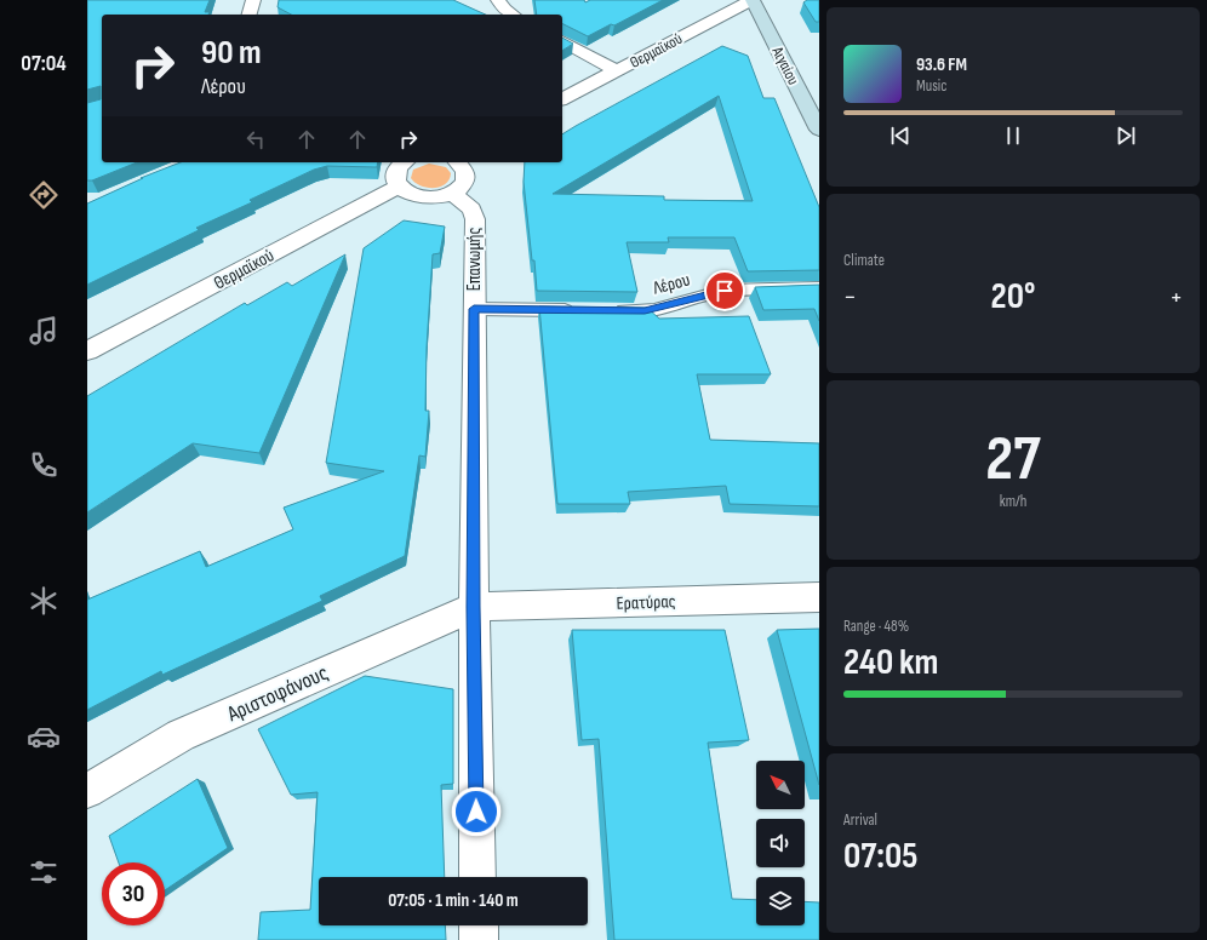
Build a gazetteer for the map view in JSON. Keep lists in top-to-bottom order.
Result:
{
  "streets": {
    "main road": ["Αιγαίου"],
    "street": [
      "Θερμαϊκού",
      "Επανωμής",
      "Ερατύρας",
      "Αριστοφάνους"
    ],
    "lane": ["Λέρου"]
  },
  "crossings": [
    ["Θερμαϊκού", "Αιγαίου"],
    ["Επανωμής", "Ερατύρας"],
    ["Επανωμής", "Αριστοφάνους"],
    ["Ερατύρας", "Αριστοφάνους"]
  ],
  "north": "top left",
  "page": {
    "tabs": "07:04",
    "turn": ["90 m", "Λέρου"],
    "song": ["93.6 FM", "Music"],
    "tile": [
      "Climate",
      ["27", "km/h"],
      ["Range · 48%", "240 km"],
      ["Arrival", "07:05"]
    ],
    "heat": ["−", "20°", "+"],
    "limit": "30",
    "trip": "07:05 · 1 min · 140 m"
  }
}
